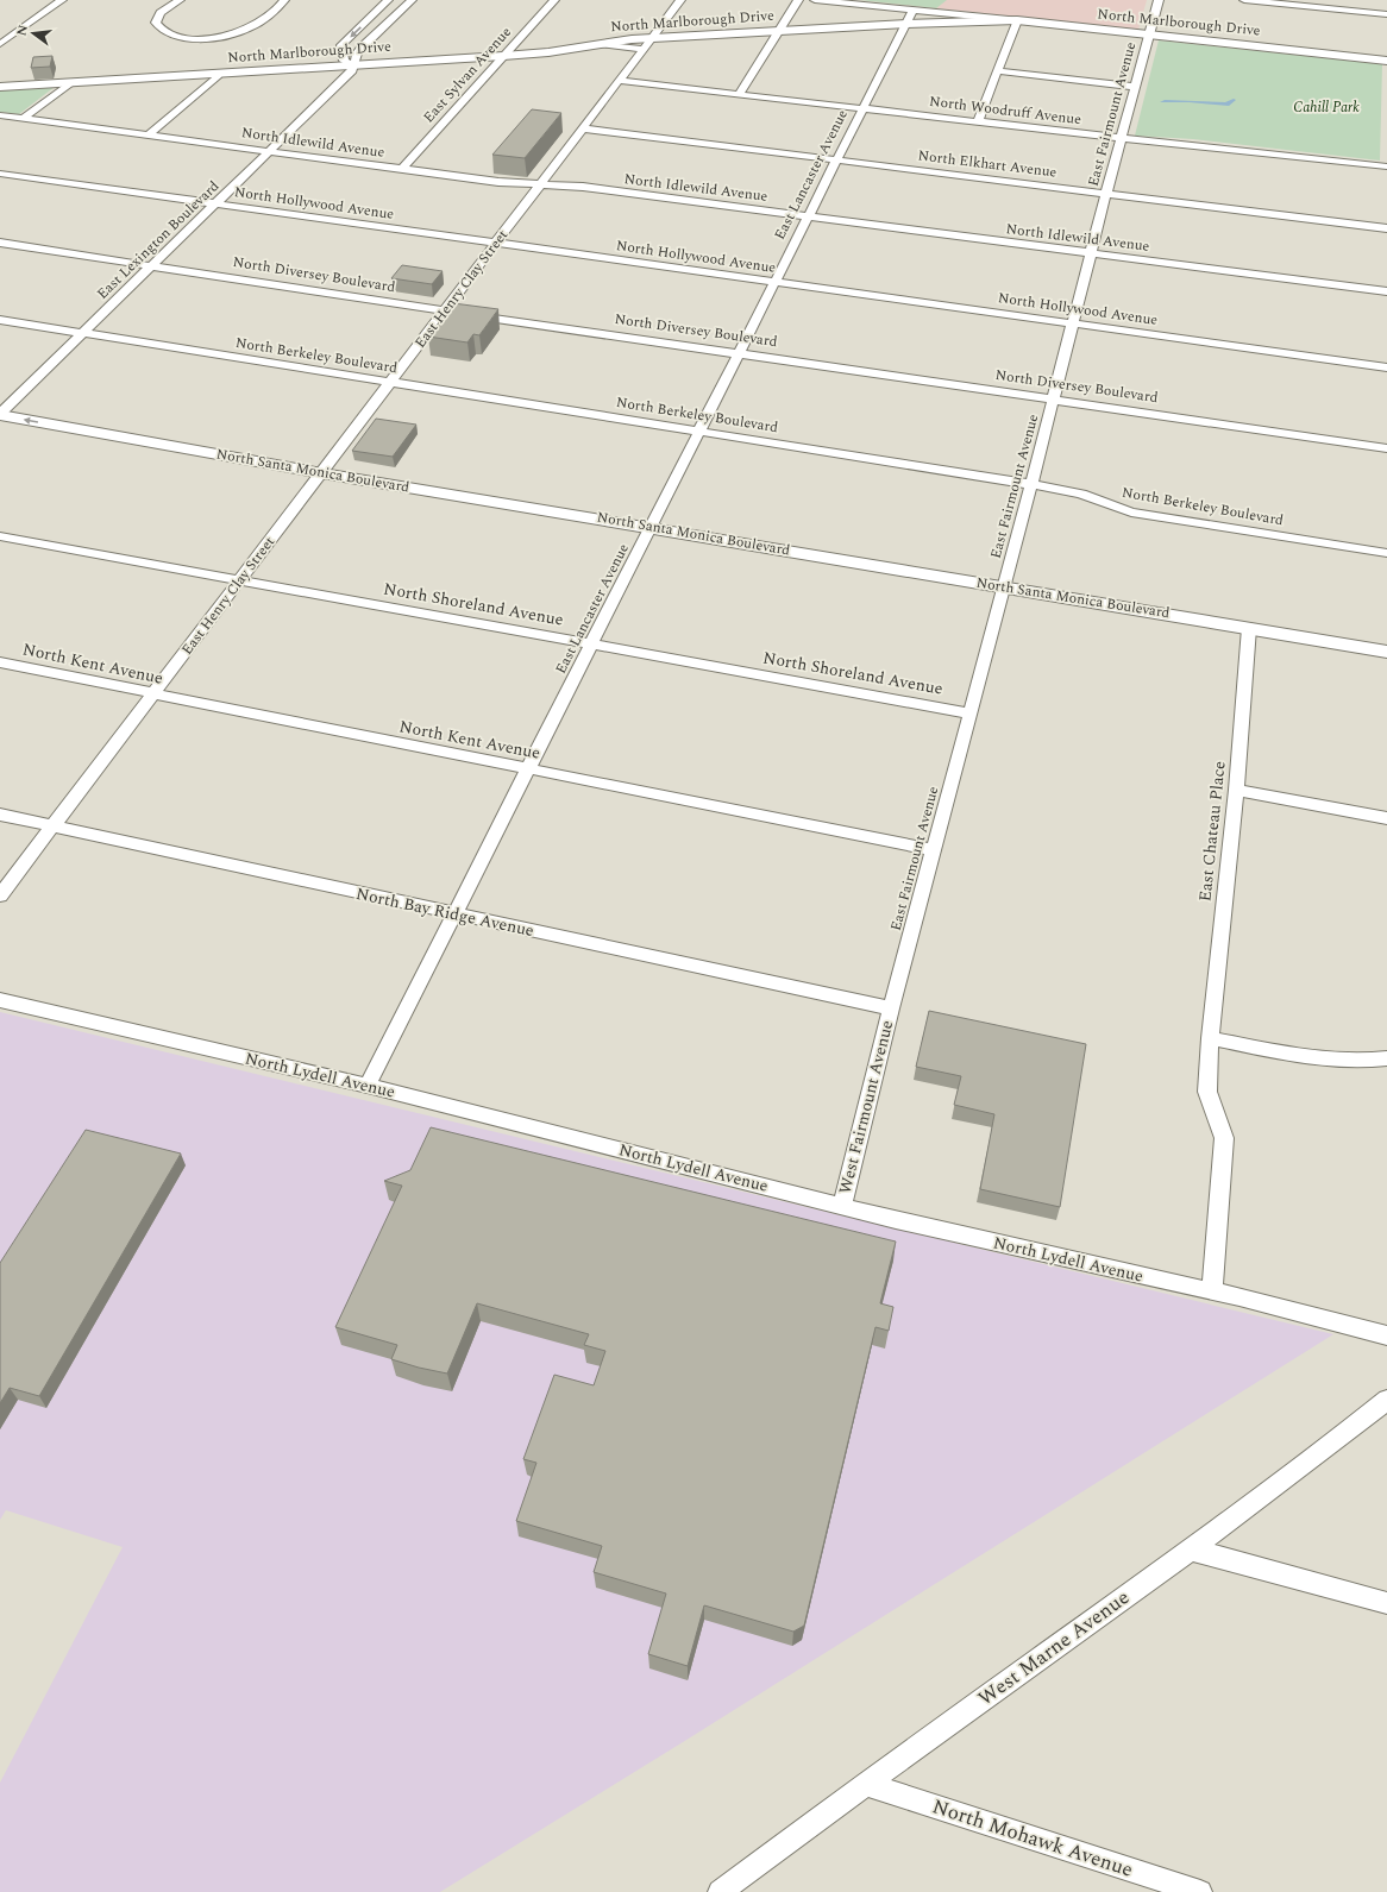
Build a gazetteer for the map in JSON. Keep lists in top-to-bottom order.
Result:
{
  "streets": {
    "street": [
      "North Marlborough Drive",
      "East Sylvan Avenue",
      "North Woodruff Avenue",
      "East Fairmount Avenue",
      "North Idlewild Avenue",
      "North Elkhart Avenue",
      "East Lancaster Avenue",
      "North Hollywood Avenue",
      "East Lexington Boulevard",
      "North Diversey Boulevard",
      "East Henry Clay Street",
      "North Berkeley Boulevard",
      "North Santa Monica Boulevard",
      "North Shoreland Avenue",
      "North Kent Avenue",
      "East Chateau Place",
      "North Bay Ridge Avenue",
      "North Lydell Avenue",
      "West Fairmount Avenue",
      "West Marne Avenue",
      "North Mohawk Avenue"
    ]
  },
  "crossings": [
    ["North Marlborough Drive", "East Sylvan Avenue"],
    ["North Marlborough Drive", "East Fairmount Avenue"],
    ["North Marlborough Drive", "East Lancaster Avenue"],
    ["North Marlborough Drive", "East Lexington Boulevard"],
    ["North Marlborough Drive", "East Henry Clay Street"],
    ["East Sylvan Avenue", "North Idlewild Avenue"],
    ["North Woodruff Avenue", "East Fairmount Avenue"],
    ["North Woodruff Avenue", "East Lancaster Avenue"],
    ["North Woodruff Avenue", "East Henry Clay Street"],
    ["East Fairmount Avenue", "North Idlewild Avenue"],
    ["East Fairmount Avenue", "North Elkhart Avenue"],
    ["East Fairmount Avenue", "North Hollywood Avenue"],
    ["East Fairmount Avenue", "North Diversey Boulevard"],
    ["East Fairmount Avenue", "North Berkeley Boulevard"],
    ["East Fairmount Avenue", "North Santa Monica Boulevard"],
    ["East Fairmount Avenue", "North Shoreland Avenue"],
    ["East Fairmount Avenue", "North Kent Avenue"],
    ["East Fairmount Avenue", "North Bay Ridge Avenue"],
    ["East Fairmount Avenue", "West Fairmount Avenue"],
    ["North Idlewild Avenue", "East Lancaster Avenue"],
    ["North Idlewild Avenue", "East Lexington Boulevard"],
    ["North Idlewild Avenue", "East Henry Clay Street"],
    ["North Elkhart Avenue", "East Lancaster Avenue"],
    ["North Elkhart Avenue", "East Henry Clay Street"],
    ["East Lancaster Avenue", "North Hollywood Avenue"],
    ["East Lancaster Avenue", "North Diversey Boulevard"],
    ["East Lancaster Avenue", "North Berkeley Boulevard"],
    ["East Lancaster Avenue", "North Santa Monica Boulevard"],
    ["East Lancaster Avenue", "North Shoreland Avenue"],
    ["East Lancaster Avenue", "North Kent Avenue"],
    ["East Lancaster Avenue", "North Bay Ridge Avenue"],
    ["East Lancaster Avenue", "North Lydell Avenue"],
    ["North Hollywood Avenue", "East Lexington Boulevard"],
    ["North Hollywood Avenue", "East Henry Clay Street"],
    ["East Lexington Boulevard", "North Diversey Boulevard"],
    ["East Lexington Boulevard", "North Berkeley Boulevard"],
    ["East Lexington Boulevard", "North Santa Monica Boulevard"],
    ["North Diversey Boulevard", "East Henry Clay Street"],
    ["East Henry Clay Street", "North Berkeley Boulevard"],
    ["East Henry Clay Street", "North Santa Monica Boulevard"],
    ["East Henry Clay Street", "North Shoreland Avenue"],
    ["East Henry Clay Street", "North Kent Avenue"],
    ["East Henry Clay Street", "North Bay Ridge Avenue"],
    ["North Santa Monica Boulevard", "East Chateau Place"],
    ["East Chateau Place", "North Lydell Avenue"],
    ["North Bay Ridge Avenue", "West Fairmount Avenue"],
    ["North Lydell Avenue", "West Fairmount Avenue"],
    ["West Marne Avenue", "North Mohawk Avenue"]
  ],
  "parks": ["Cahill Park"],
  "north": "left"
}
